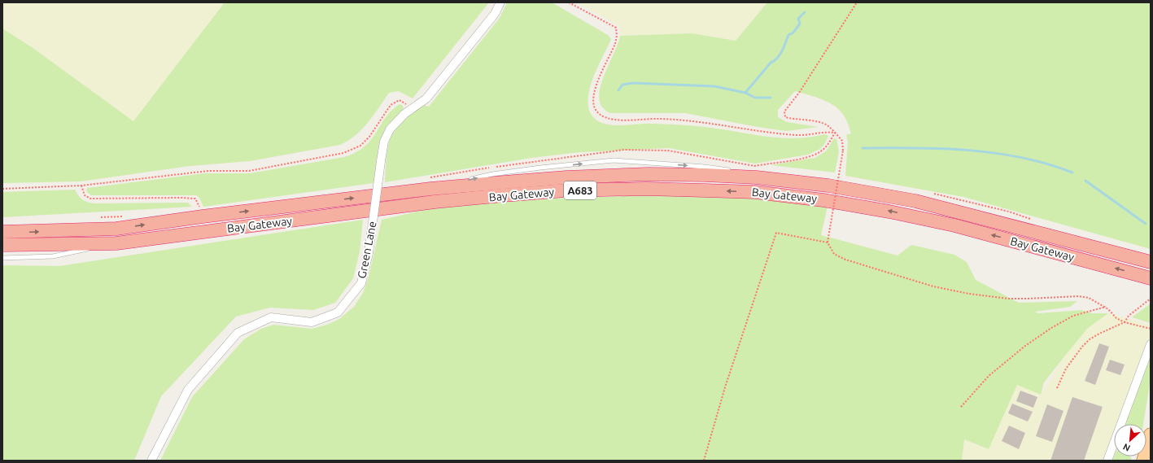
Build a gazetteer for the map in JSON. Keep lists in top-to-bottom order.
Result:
{
  "streets": {
    "highway": ["A683", "Bay Gateway"],
    "street": ["Green Lane"]
  },
  "north": "bottom left"
}
